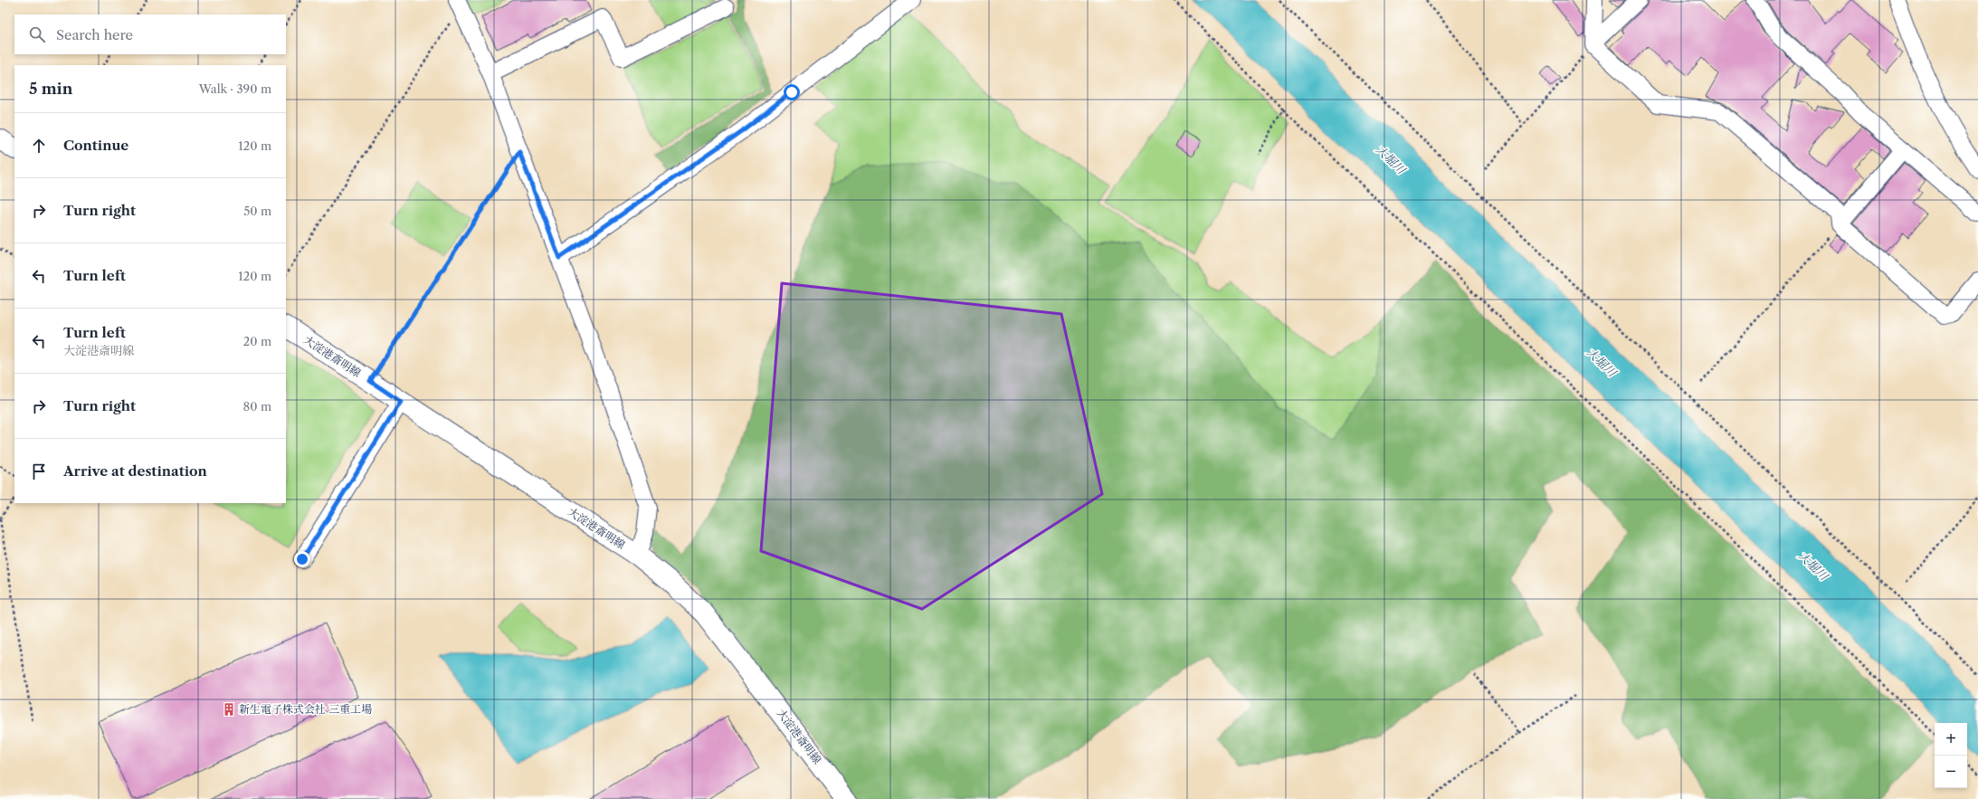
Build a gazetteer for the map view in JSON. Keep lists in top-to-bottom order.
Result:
{
  "streets": {
    "main road": ["大淀港斎明線"]
  },
  "water": ["大堀川"],
  "places": {
    "building": ["新生電子株式会社 三重工場"]
  },
  "page": {
    "search": "Search here",
    "heading": ["5 min", "Walk · 390 m"],
    "list": [
      ["Continue", "120 m"],
      ["Turn right", "50 m"],
      ["Turn left", "120 m"],
      ["Turn left", "大淀港斎明線", "20 m"],
      ["Turn right", "80 m"],
      "Arrive at destination"
    ],
    "map_buttons": ["+", "−"]
  }
}
